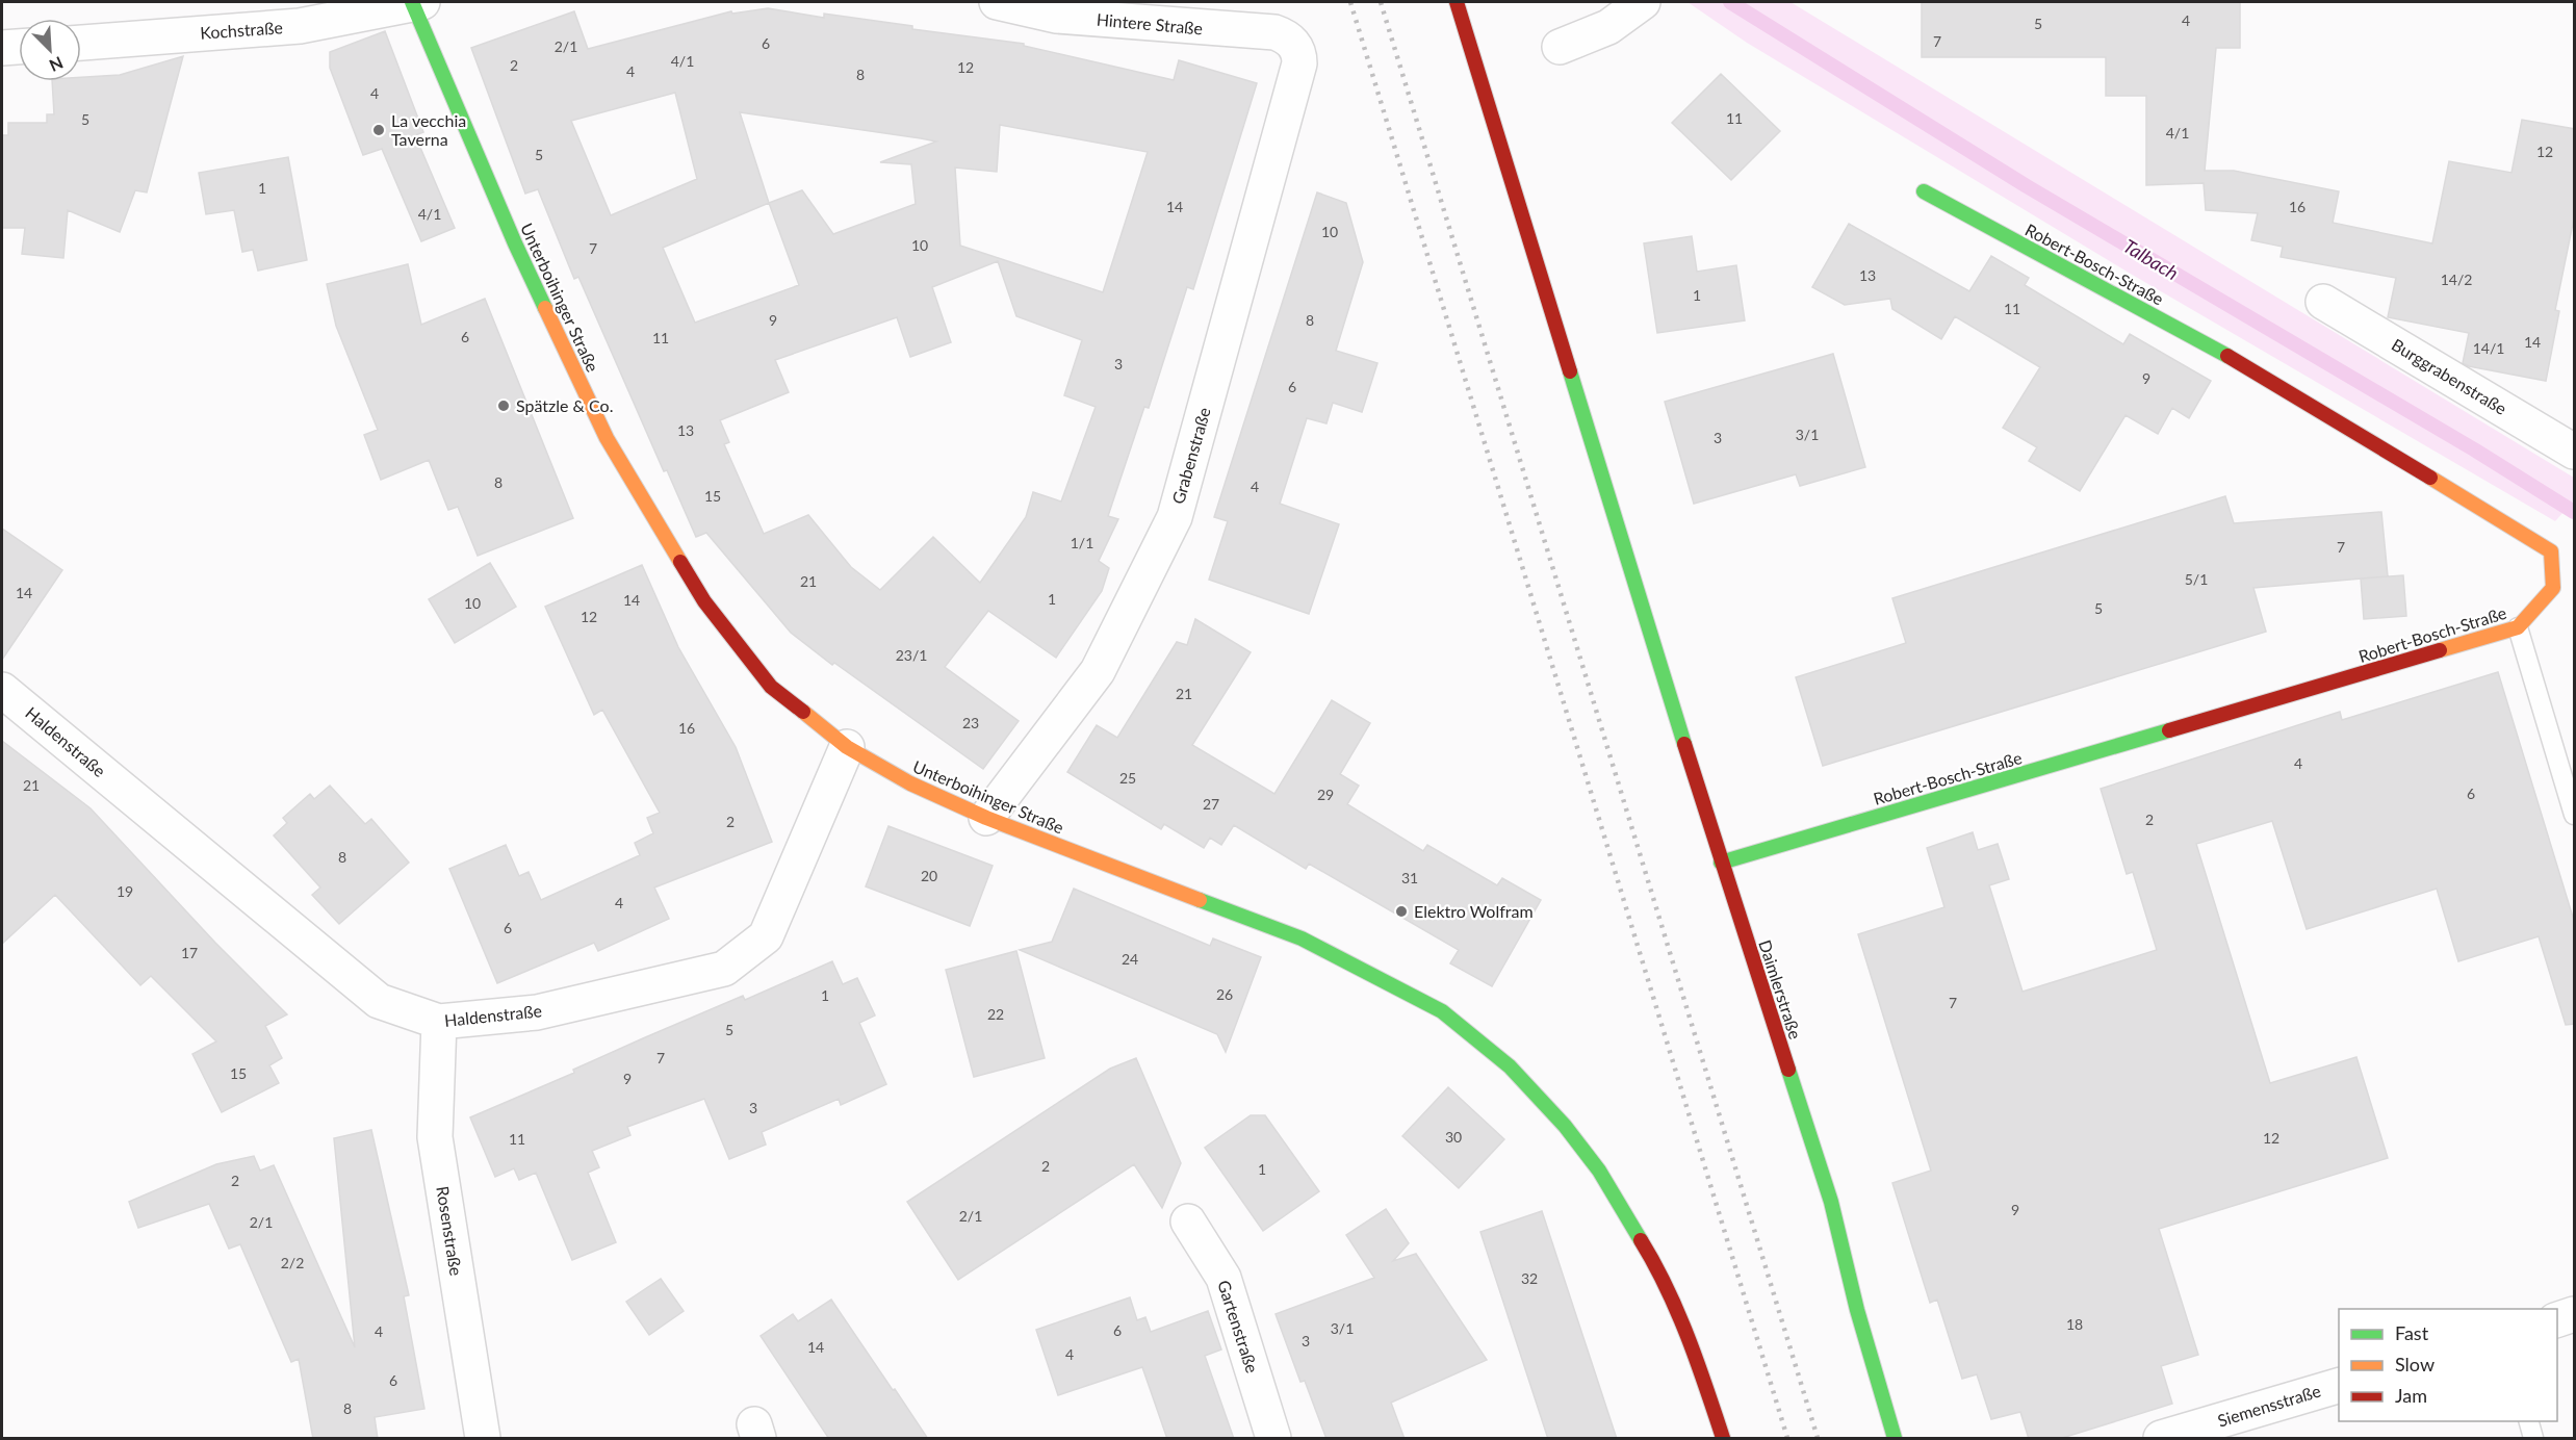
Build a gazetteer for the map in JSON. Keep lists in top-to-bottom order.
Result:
{
  "streets": {
    "street": [
      "Hintere Straße",
      "Kochstraße",
      "Robert-Bosch-Straße",
      "Unterboihinger Straße",
      "Burggrabenstraße",
      "Grabenstraße",
      "Haldenstraße",
      "Daimlerstraße",
      "Rosenstraße",
      "Gartenstraße",
      "Siemensstraße"
    ]
  },
  "crossings": [
    ["Hintere Straße", "Grabenstraße"],
    ["Kochstraße", "Unterboihinger Straße"],
    ["Robert-Bosch-Straße", "Daimlerstraße"],
    ["Unterboihinger Straße", "Grabenstraße"],
    ["Unterboihinger Straße", "Haldenstraße"],
    ["Haldenstraße", "Rosenstraße"]
  ],
  "water": ["Talbach"],
  "places": ["La vecchia Taverna", "Spätzle & Co.", "Elektro Wolfram"],
  "house_numbers": [
    "4",
    "5",
    "7",
    "6",
    "2/1",
    "4/1",
    "2",
    "12",
    "4",
    "8",
    "4",
    "11",
    "5",
    "4/1",
    "12",
    "5",
    "1",
    "14",
    "16",
    "4/1",
    "10",
    "10",
    "7",
    "13",
    "14/2",
    "1",
    "11",
    "9",
    "8",
    "6",
    "11",
    "14",
    "14/1",
    "3",
    "9",
    "6",
    "13",
    "3/1",
    "3",
    "8",
    "4",
    "15",
    "1/1",
    "7",
    "5/1",
    "21",
    "14",
    "1",
    "14",
    "10",
    "5",
    "12",
    "23/1",
    "21",
    "23",
    "16",
    "4",
    "25",
    "21",
    "6",
    "29",
    "27",
    "2",
    "2",
    "8",
    "20",
    "31",
    "19",
    "4",
    "6",
    "17",
    "24",
    "26",
    "1",
    "7",
    "22",
    "5",
    "7",
    "15",
    "9",
    "3",
    "30",
    "12",
    "11",
    "2",
    "1",
    "2",
    "9",
    "2/1",
    "2/1",
    "2/2",
    "32",
    "18",
    "3/1",
    "6",
    "4",
    "3",
    "14",
    "4",
    "6",
    "8"
  ],
  "legend": ["Fast", "Slow", "Jam"],
  "north": "bottom right"
}
